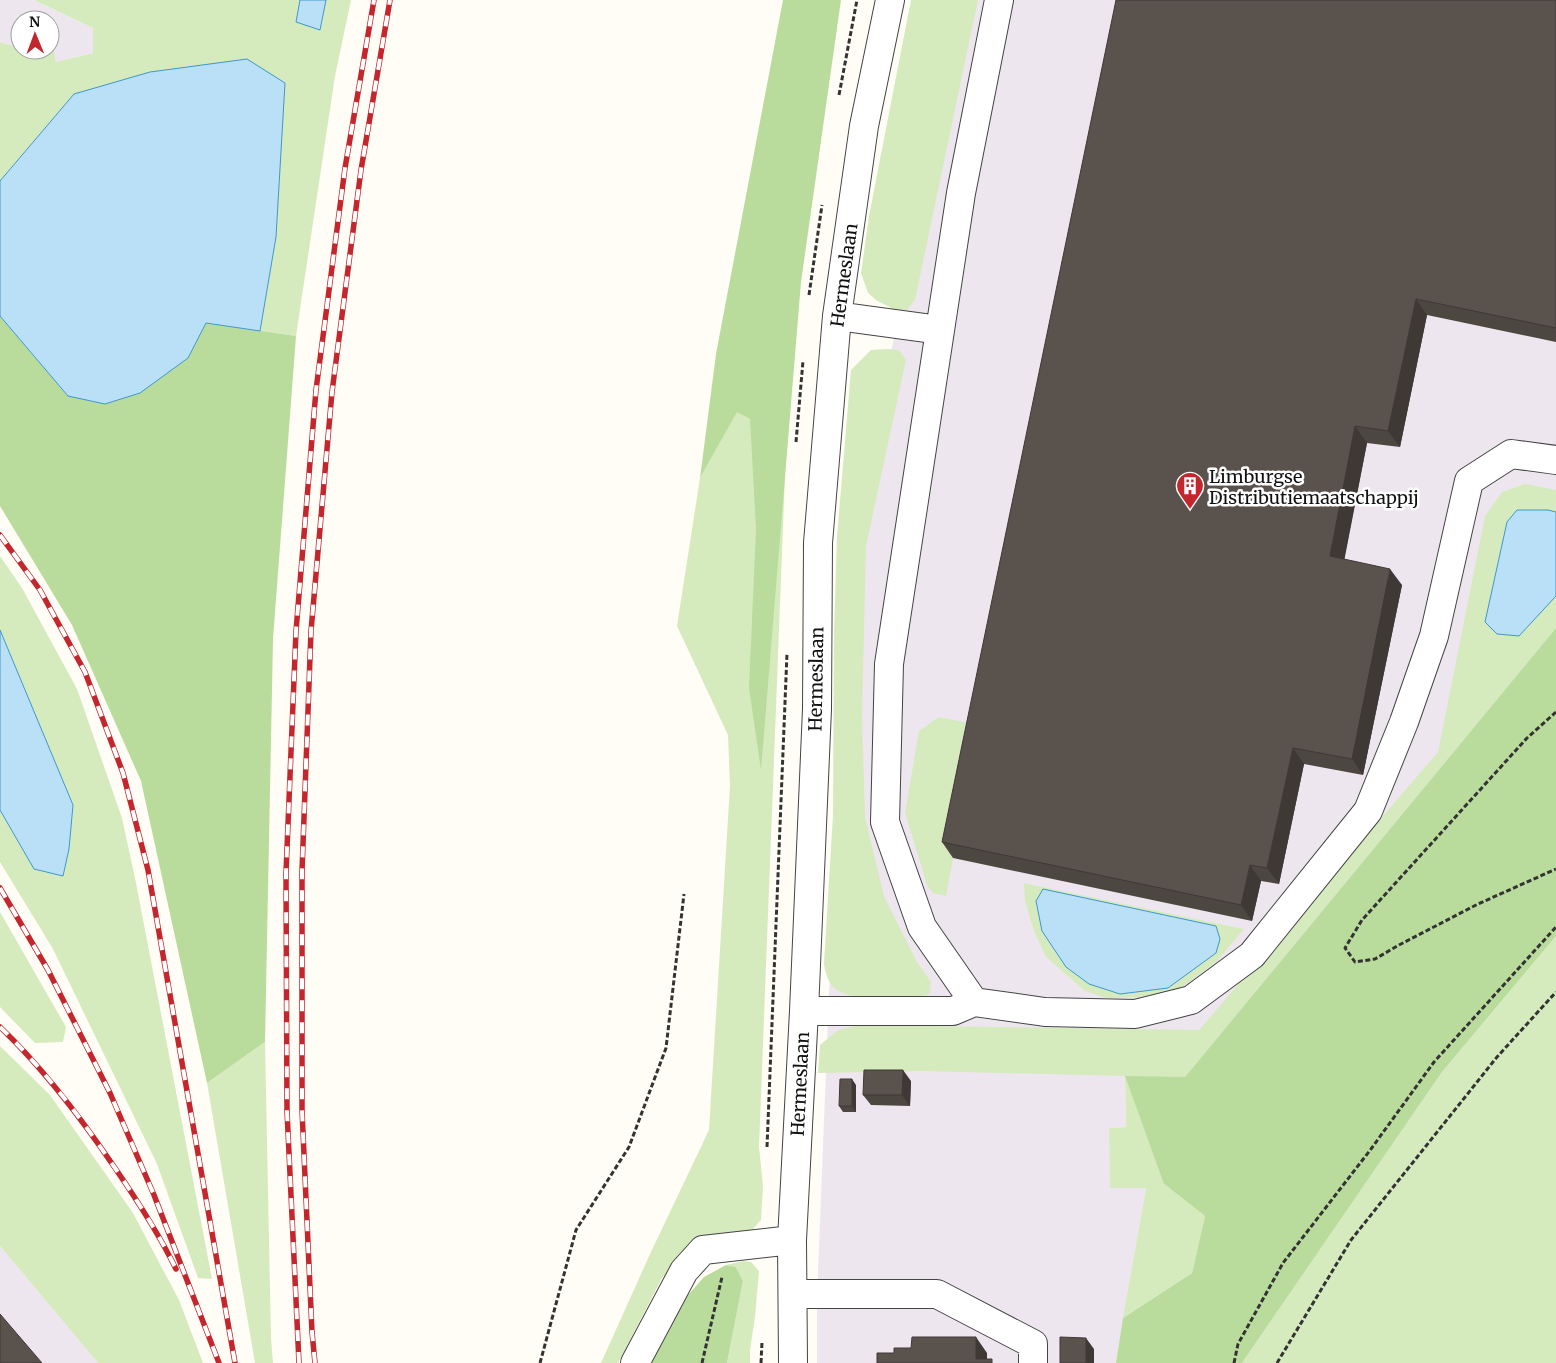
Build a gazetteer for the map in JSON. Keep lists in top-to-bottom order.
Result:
{
  "streets": {
    "street": ["Hermeslaan"]
  },
  "places": {
    "building": ["Limburgse Distributiemaatschappij"]
  },
  "north": "top"
}
